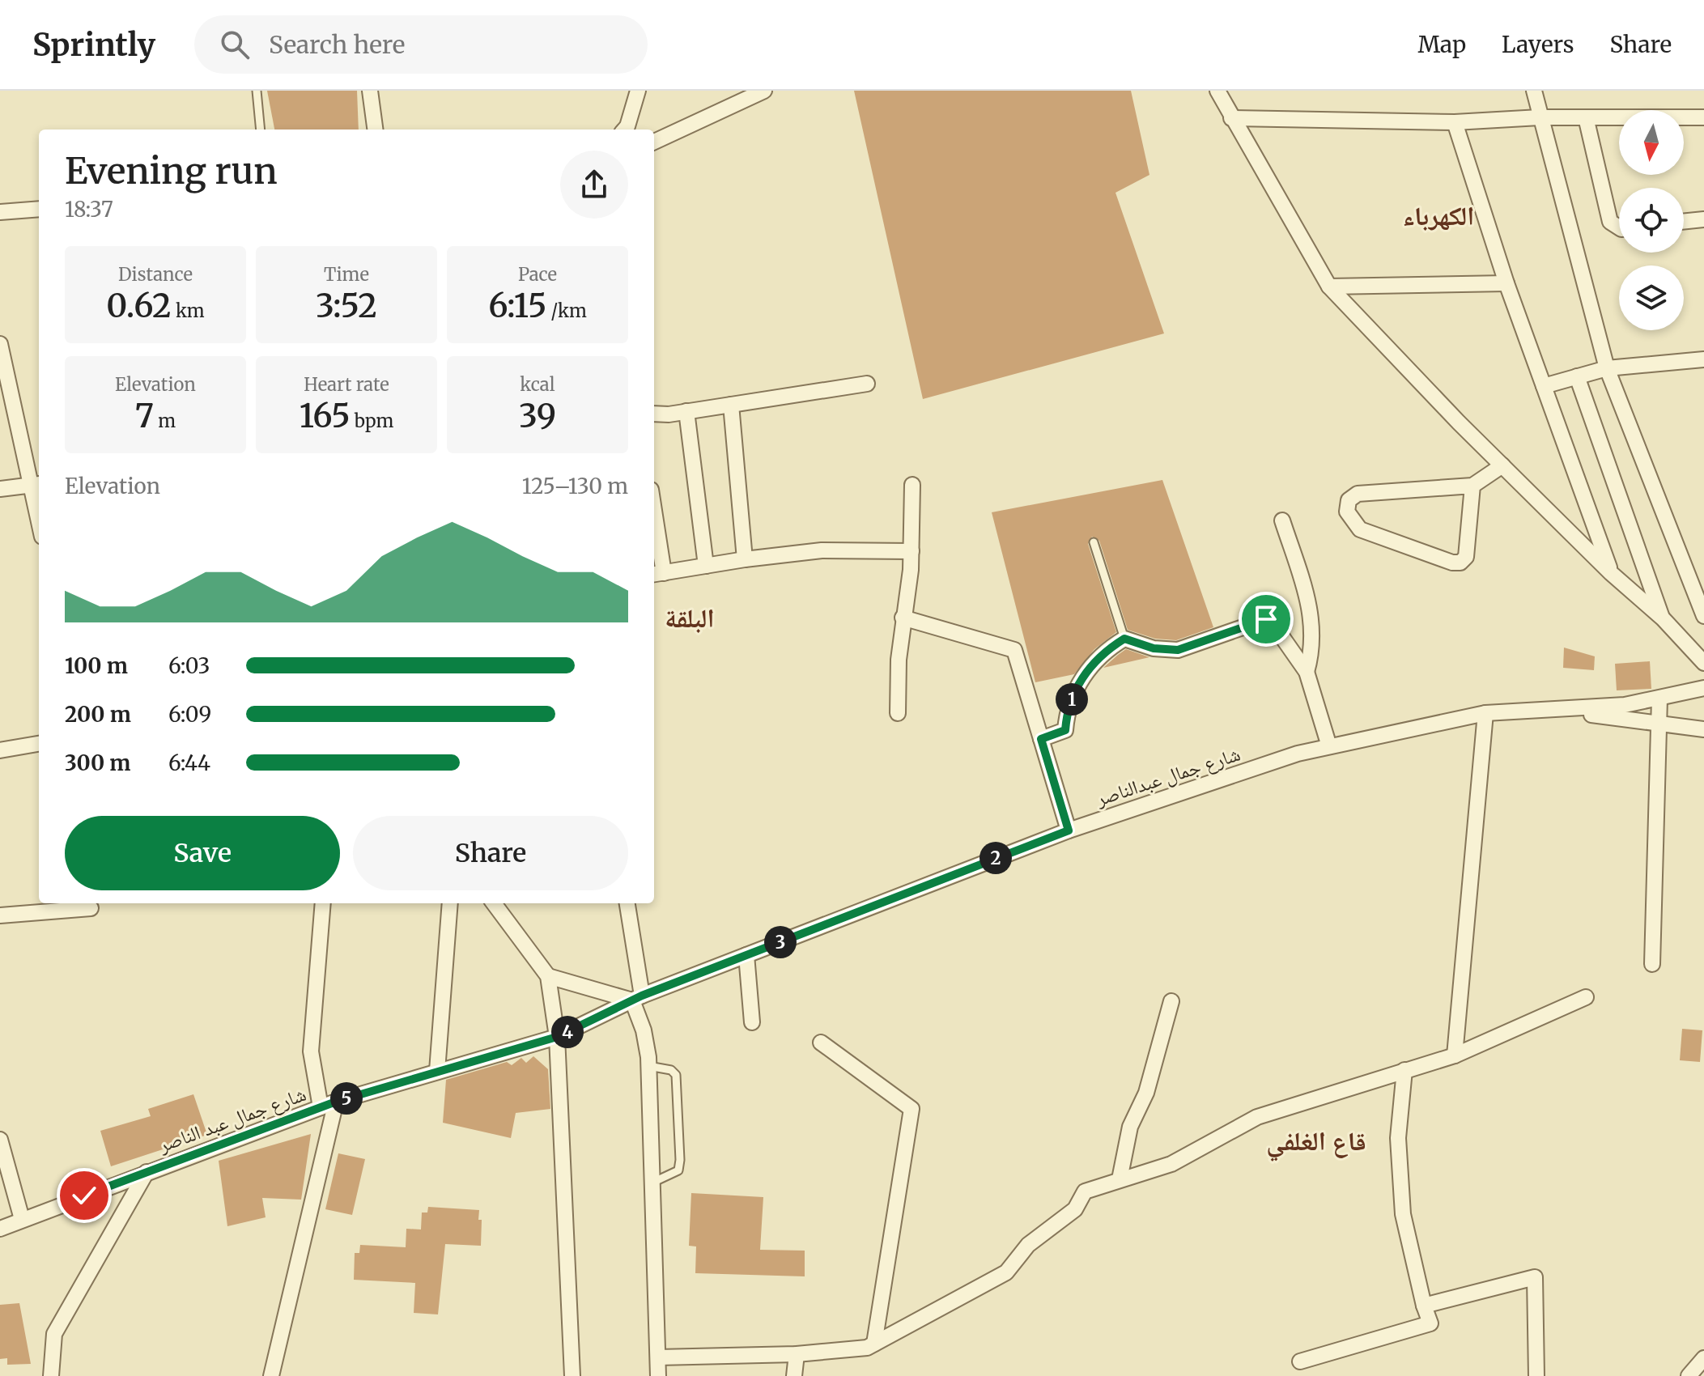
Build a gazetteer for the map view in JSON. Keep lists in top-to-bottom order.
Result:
{
  "streets": {
    "street": ["شارع جمال عبدالناصر", "شارع جمال عبد الناصر"]
  },
  "crossings": [
    ["شارع جمال عبدالناصر", "شارع جمال عبد الناصر"]
  ],
  "districts": ["الكهرباء", "البلقة", "قاع الغلفي"],
  "north": "bottom",
  "page": {
    "header": "Sprintly",
    "search": "Search here",
    "nav": ["Map", "Layers", "Share"],
    "heading": ["Evening run", "18:37"],
    "stats": [
      ["Distance", "0.62 km"],
      ["Time", "3:52"],
      ["Pace", "6:15 /km"],
      ["Elevation", "7 m"],
      ["Heart rate", "165 bpm"],
      ["kcal", "39"]
    ],
    "chart": ["Elevation", "125–130 m"],
    "list": [
      {
        "name": "100 m",
        "note": "6:03"
      },
      {
        "name": "200 m",
        "note": "6:09"
      },
      {
        "name": "300 m",
        "note": "6:44"
      }
    ],
    "pins": [
      "1",
      "2",
      "3",
      "4",
      "5"
    ],
    "buttons": ["Save", "Share"]
  }
}
